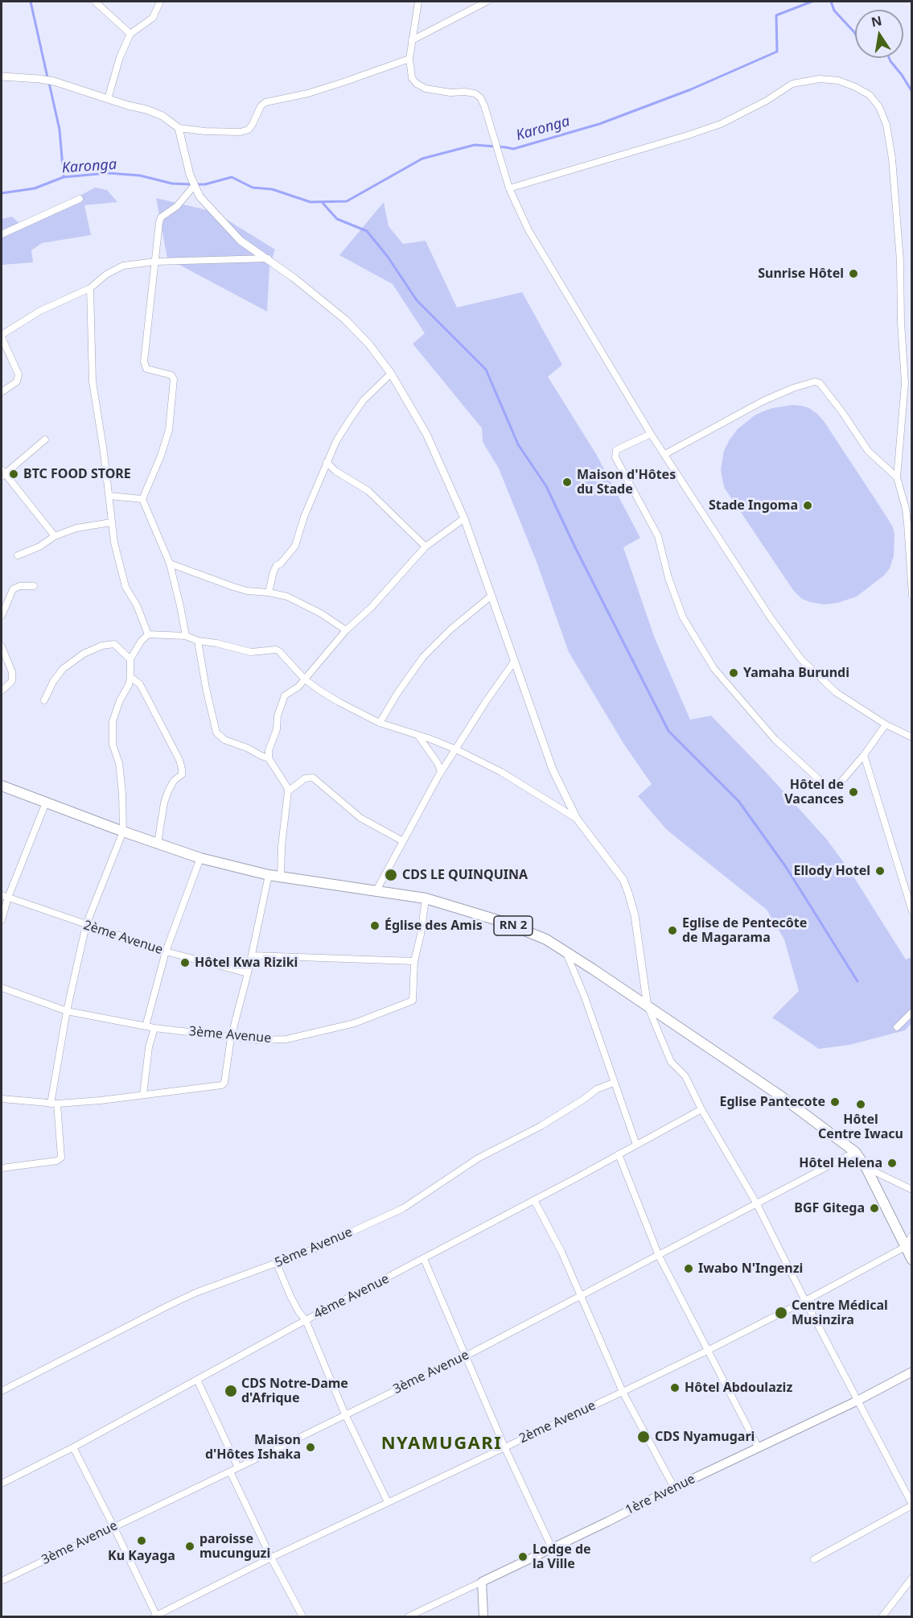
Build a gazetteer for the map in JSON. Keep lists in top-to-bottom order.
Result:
{
  "streets": {
    "main road": ["RN 2", "1ère Avenue"],
    "street": [
      "2ème Avenue",
      "3ème Avenue",
      "5ème Avenue",
      "4ème Avenue"
    ]
  },
  "crossings": [
    ["RN 2", "2ème Avenue"],
    ["RN 2", "3ème Avenue"]
  ],
  "districts": ["NYAMUGARI"],
  "water": ["Karonga"],
  "places": [
    "Sunrise Hôtel",
    "BTC FOOD STORE",
    "Maison d'Hôtes du Stade",
    "Stade Ingoma",
    "Yamaha Burundi",
    "Hôtel de Vacances",
    "Ellody Hotel",
    "CDS LE QUINQUINA",
    "Église des Amis",
    "Eglise de Pentecôte de Magarama",
    "Hôtel Kwa Riziki",
    "Eglise Pantecote",
    "Hôtel Centre Iwacu",
    "Hôtel Helena",
    "BGF Gitega",
    "Iwabo N'Ingenzi",
    "Centre Médical Musinzira",
    "Hôtel Abdoulaziz",
    "CDS Notre-Dame d'Afrique",
    "CDS Nyamugari",
    "Maison d'Hôtes Ishaka",
    "Ku Kayaga",
    "paroisse mucunguzi",
    "Lodge de la Ville"
  ],
  "north": "top"
}
